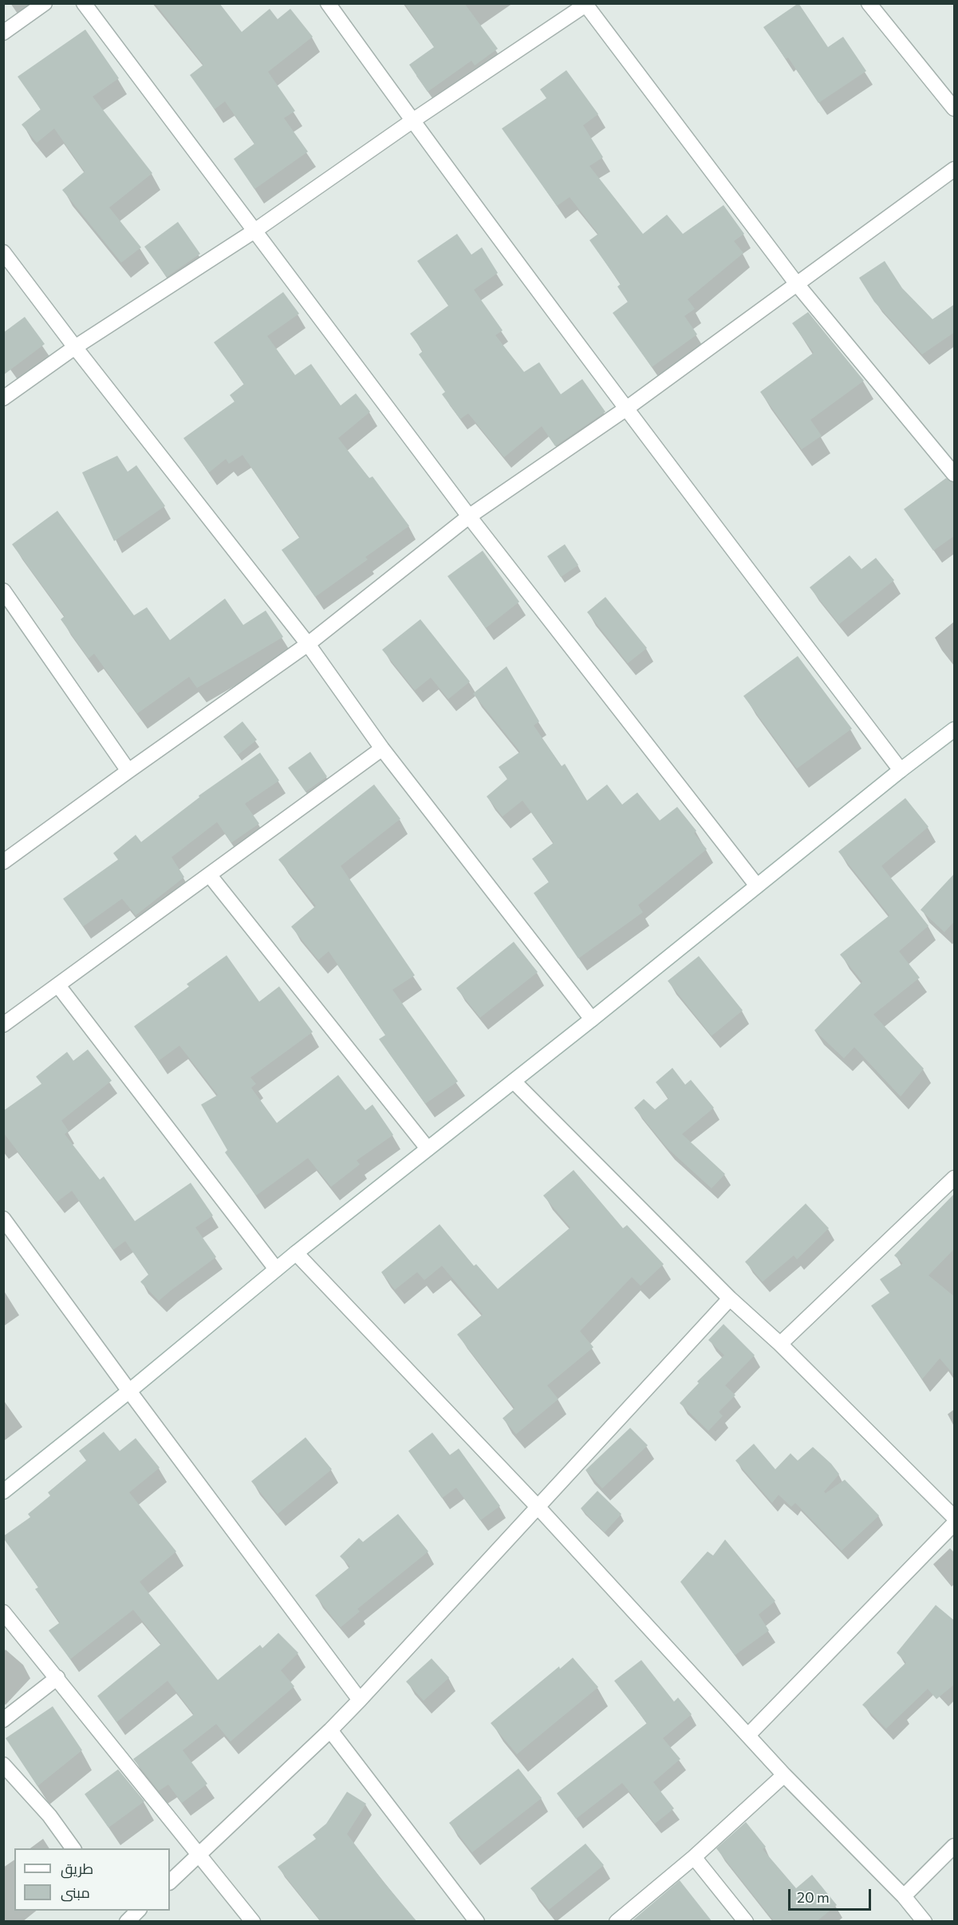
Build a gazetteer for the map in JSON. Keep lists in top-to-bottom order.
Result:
{
  "legend": ["طريق", "مبنى"],
  "scale_bar": "20 m"
}
